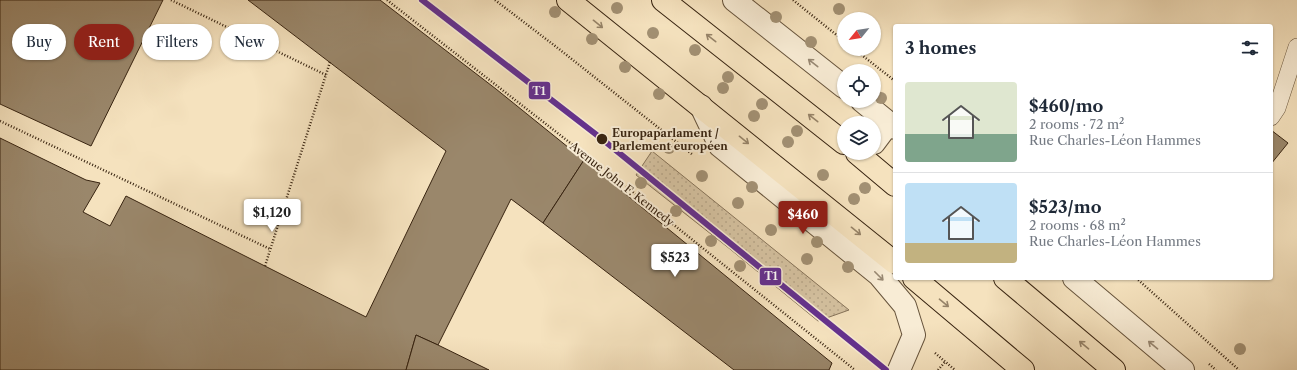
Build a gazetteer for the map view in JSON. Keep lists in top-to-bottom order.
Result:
{
  "streets": {
    "path": ["Avenue John F. Kennedy"]
  },
  "places": ["Europaparlament / Parlement européen"],
  "lines": ["transit line T1"],
  "north": "bottom left",
  "page": {
    "chip": [
      "Buy",
      "Rent",
      "Filters",
      "New"
    ],
    "heading": "3 homes",
    "list": [
      {
        "name": "$460/mo",
        "note": "2 rooms · 72 m² · Rue Charles-Léon Hammes"
      },
      {
        "name": "$523/mo",
        "note": "2 rooms · 68 m² · Rue Charles-Léon Hammes"
      }
    ],
    "price": ["$1,120", "$460", "$523"]
  }
}
